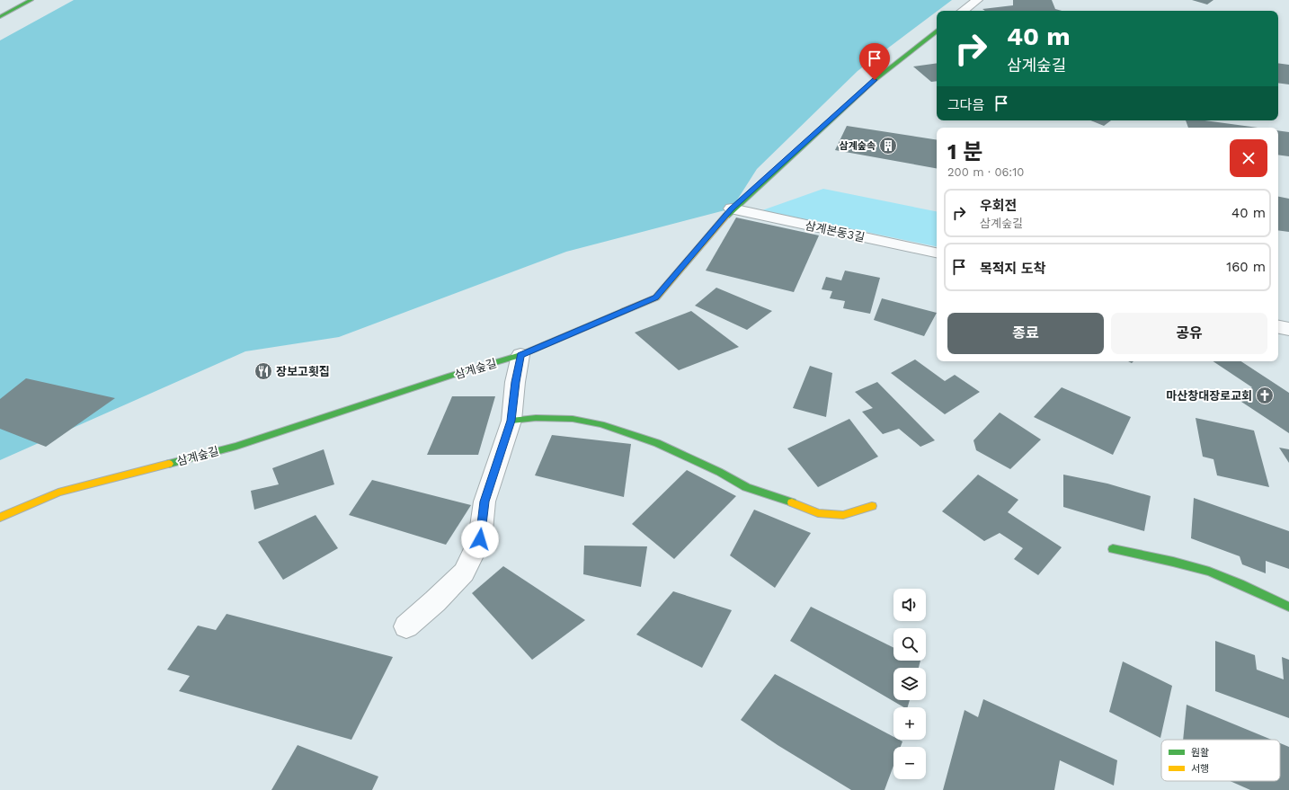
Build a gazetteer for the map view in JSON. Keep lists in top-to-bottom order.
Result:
{
  "streets": {
    "street": ["삼계본동3길", "삼계숲길"]
  },
  "crossings": [
    ["삼계본동3길", "삼계숲길"]
  ],
  "places": {
    "building": ["삼계숲속"],
    "restaurant": ["장보고횟집"],
    "church": ["마산창대장로교회"]
  },
  "legend": ["원활", "서행"],
  "page": {
    "turn": ["40 m", "삼계숲길"],
    "then": "그다음",
    "heading": ["1 분", "200 m · 06:10"],
    "list": [
      {
        "name": "우회전",
        "note": "삼계숲길",
        "value": "40 m"
      },
      {
        "name": "목적지 도착",
        "value": "160 m"
      }
    ],
    "buttons": ["종료", "공유"],
    "map_buttons": ["+", "−"]
  }
}
